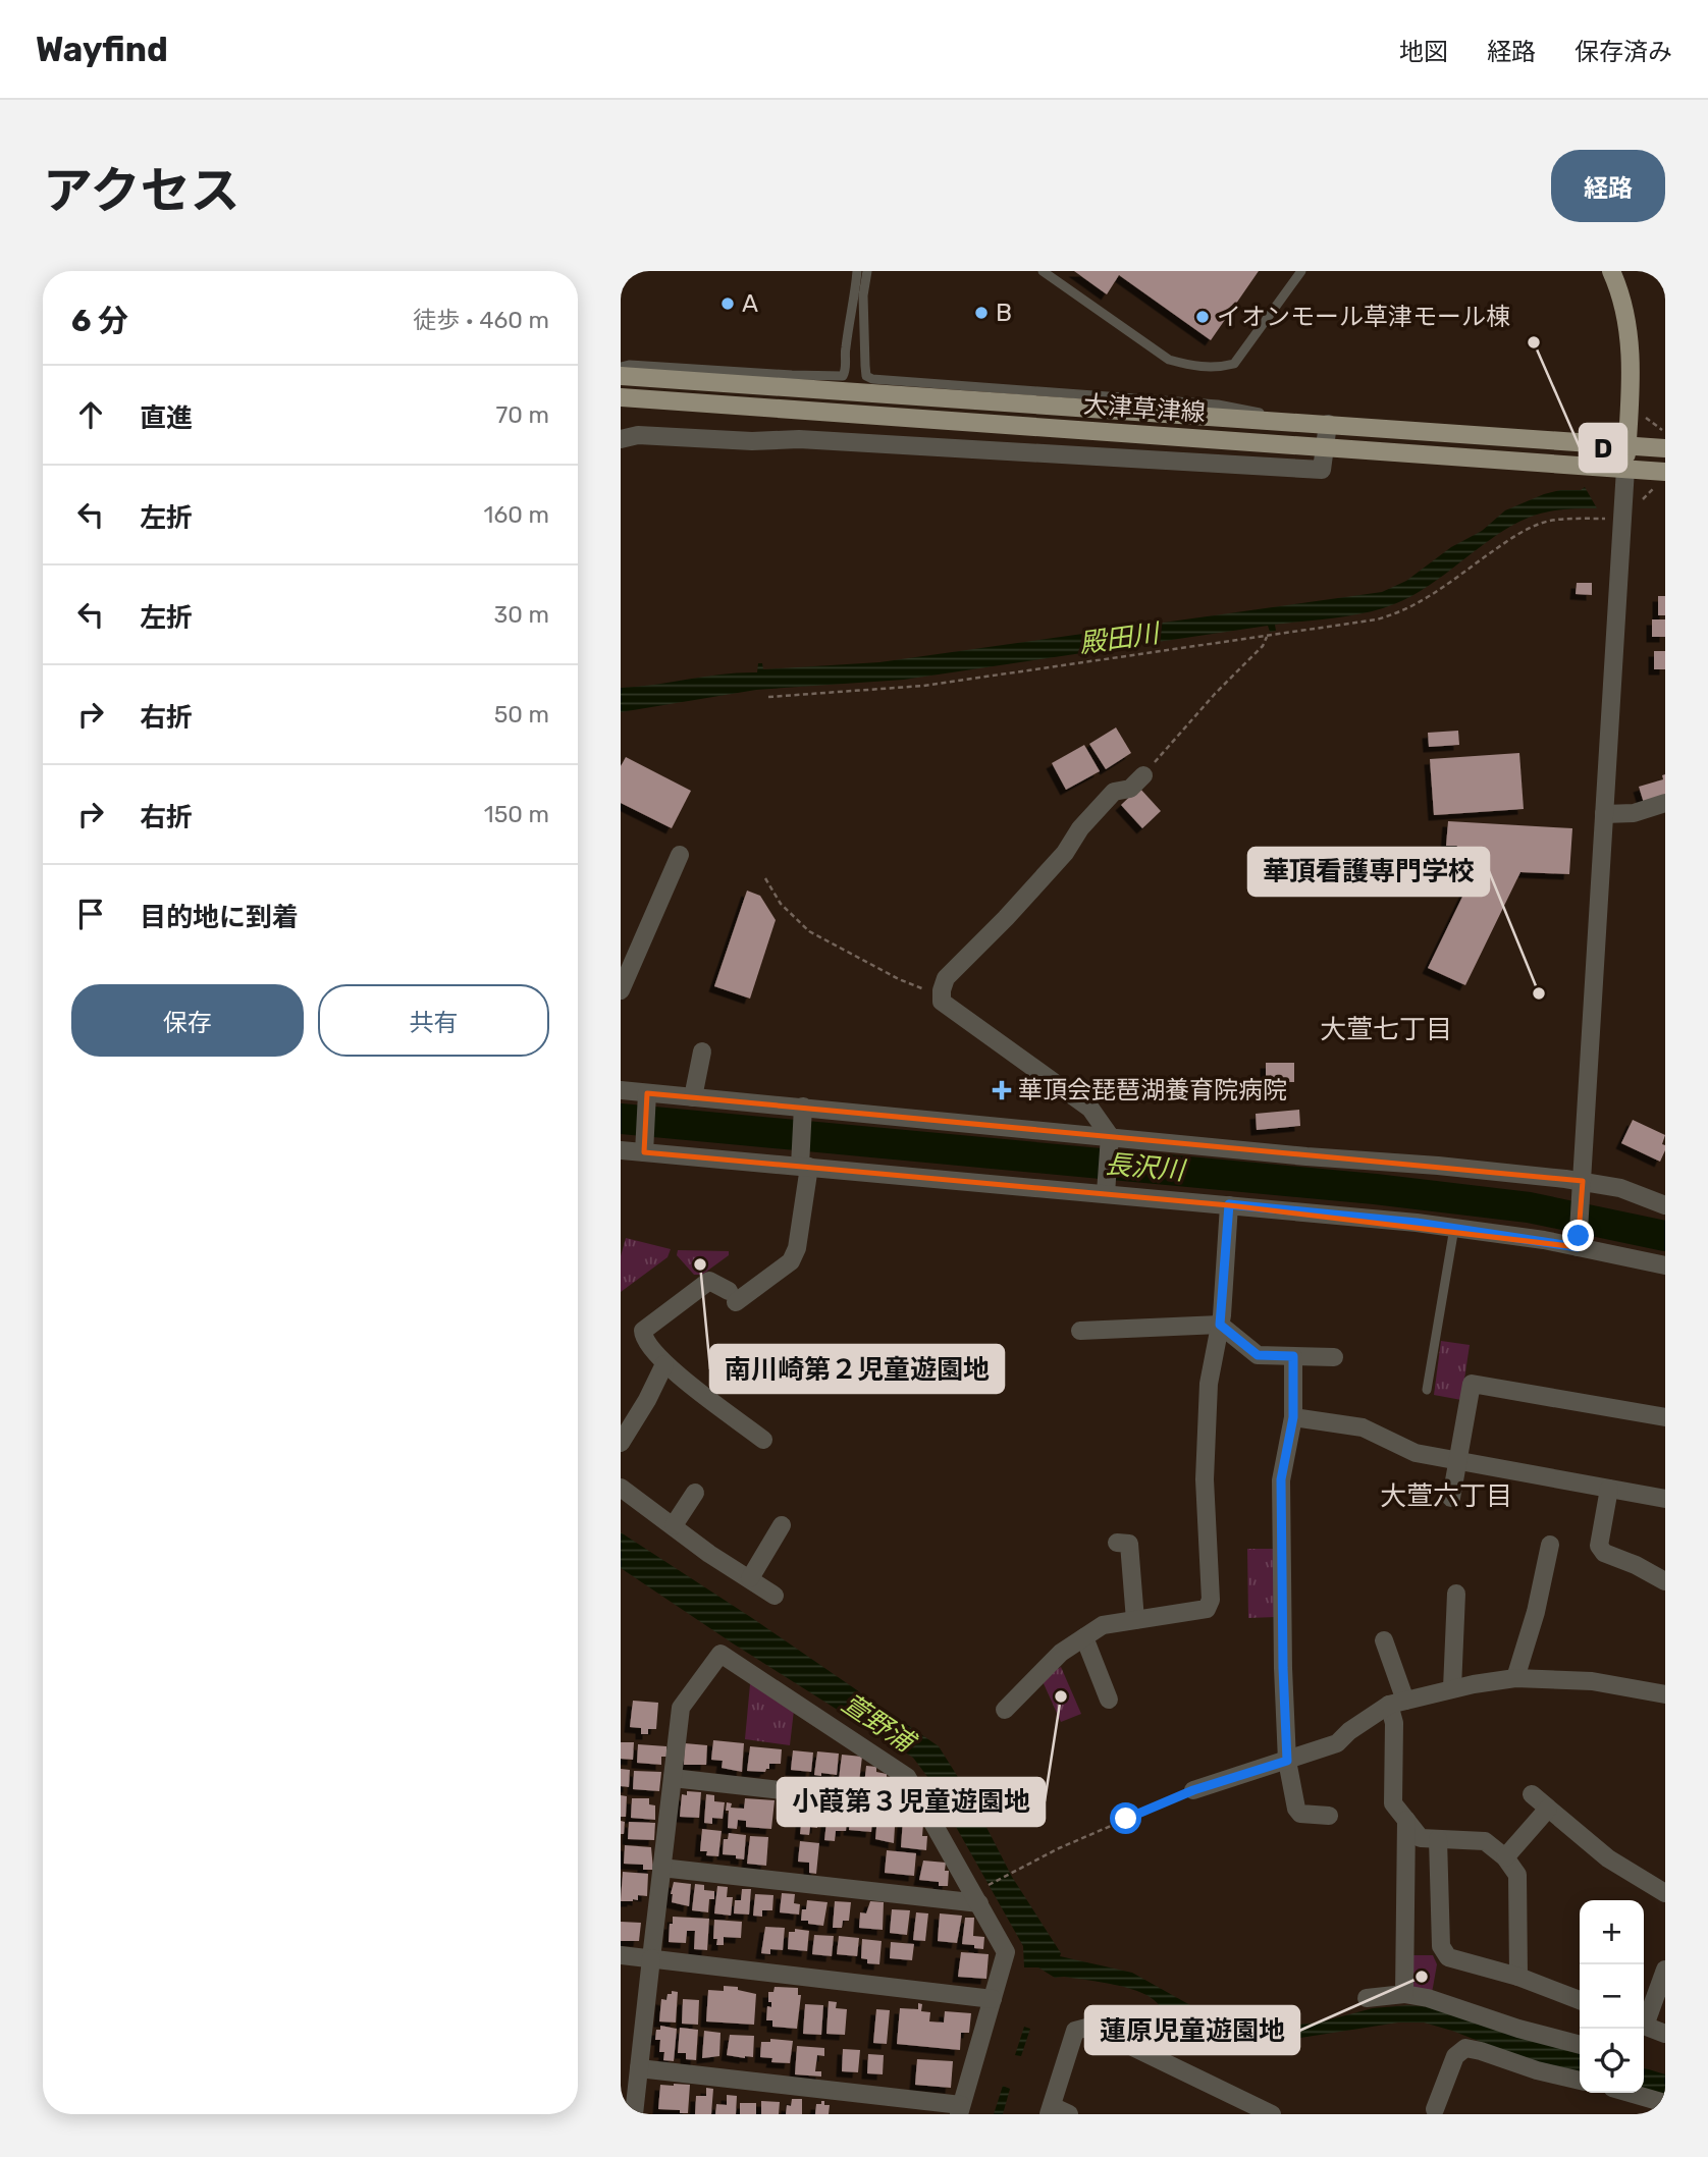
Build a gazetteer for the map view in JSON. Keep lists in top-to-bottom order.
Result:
{
  "streets": {
    "main road": ["大津草津線"]
  },
  "districts": ["大萱七丁目", "大萱六丁目"],
  "water": ["殿田川", "長沢川", "萱野浦"],
  "places": {
    "other": [
      "A",
      "B",
      "イオンモール草津モール棟",
      "D",
      "華頂看護専門学校",
      "南川崎第２児童遊園地",
      "小葭第３児童遊園地",
      "蓮原児童遊園地"
    ],
    "health": ["華頂会琵琶湖養育院病院"]
  },
  "page": {
    "header": "Wayfind",
    "nav": ["地図", "経路", "保存済み"],
    "title": "アクセス",
    "buttons": [
      "経路",
      ["保存", "共有"]
    ],
    "heading": ["6 分", "徒歩 · 460 m"],
    "list": [
      ["直進", "70 m"],
      ["左折", "160 m"],
      ["左折", "30 m"],
      ["右折", "50 m"],
      ["右折", "150 m"],
      "目的地に到着"
    ],
    "map_buttons": ["+", "−"]
  }
}
